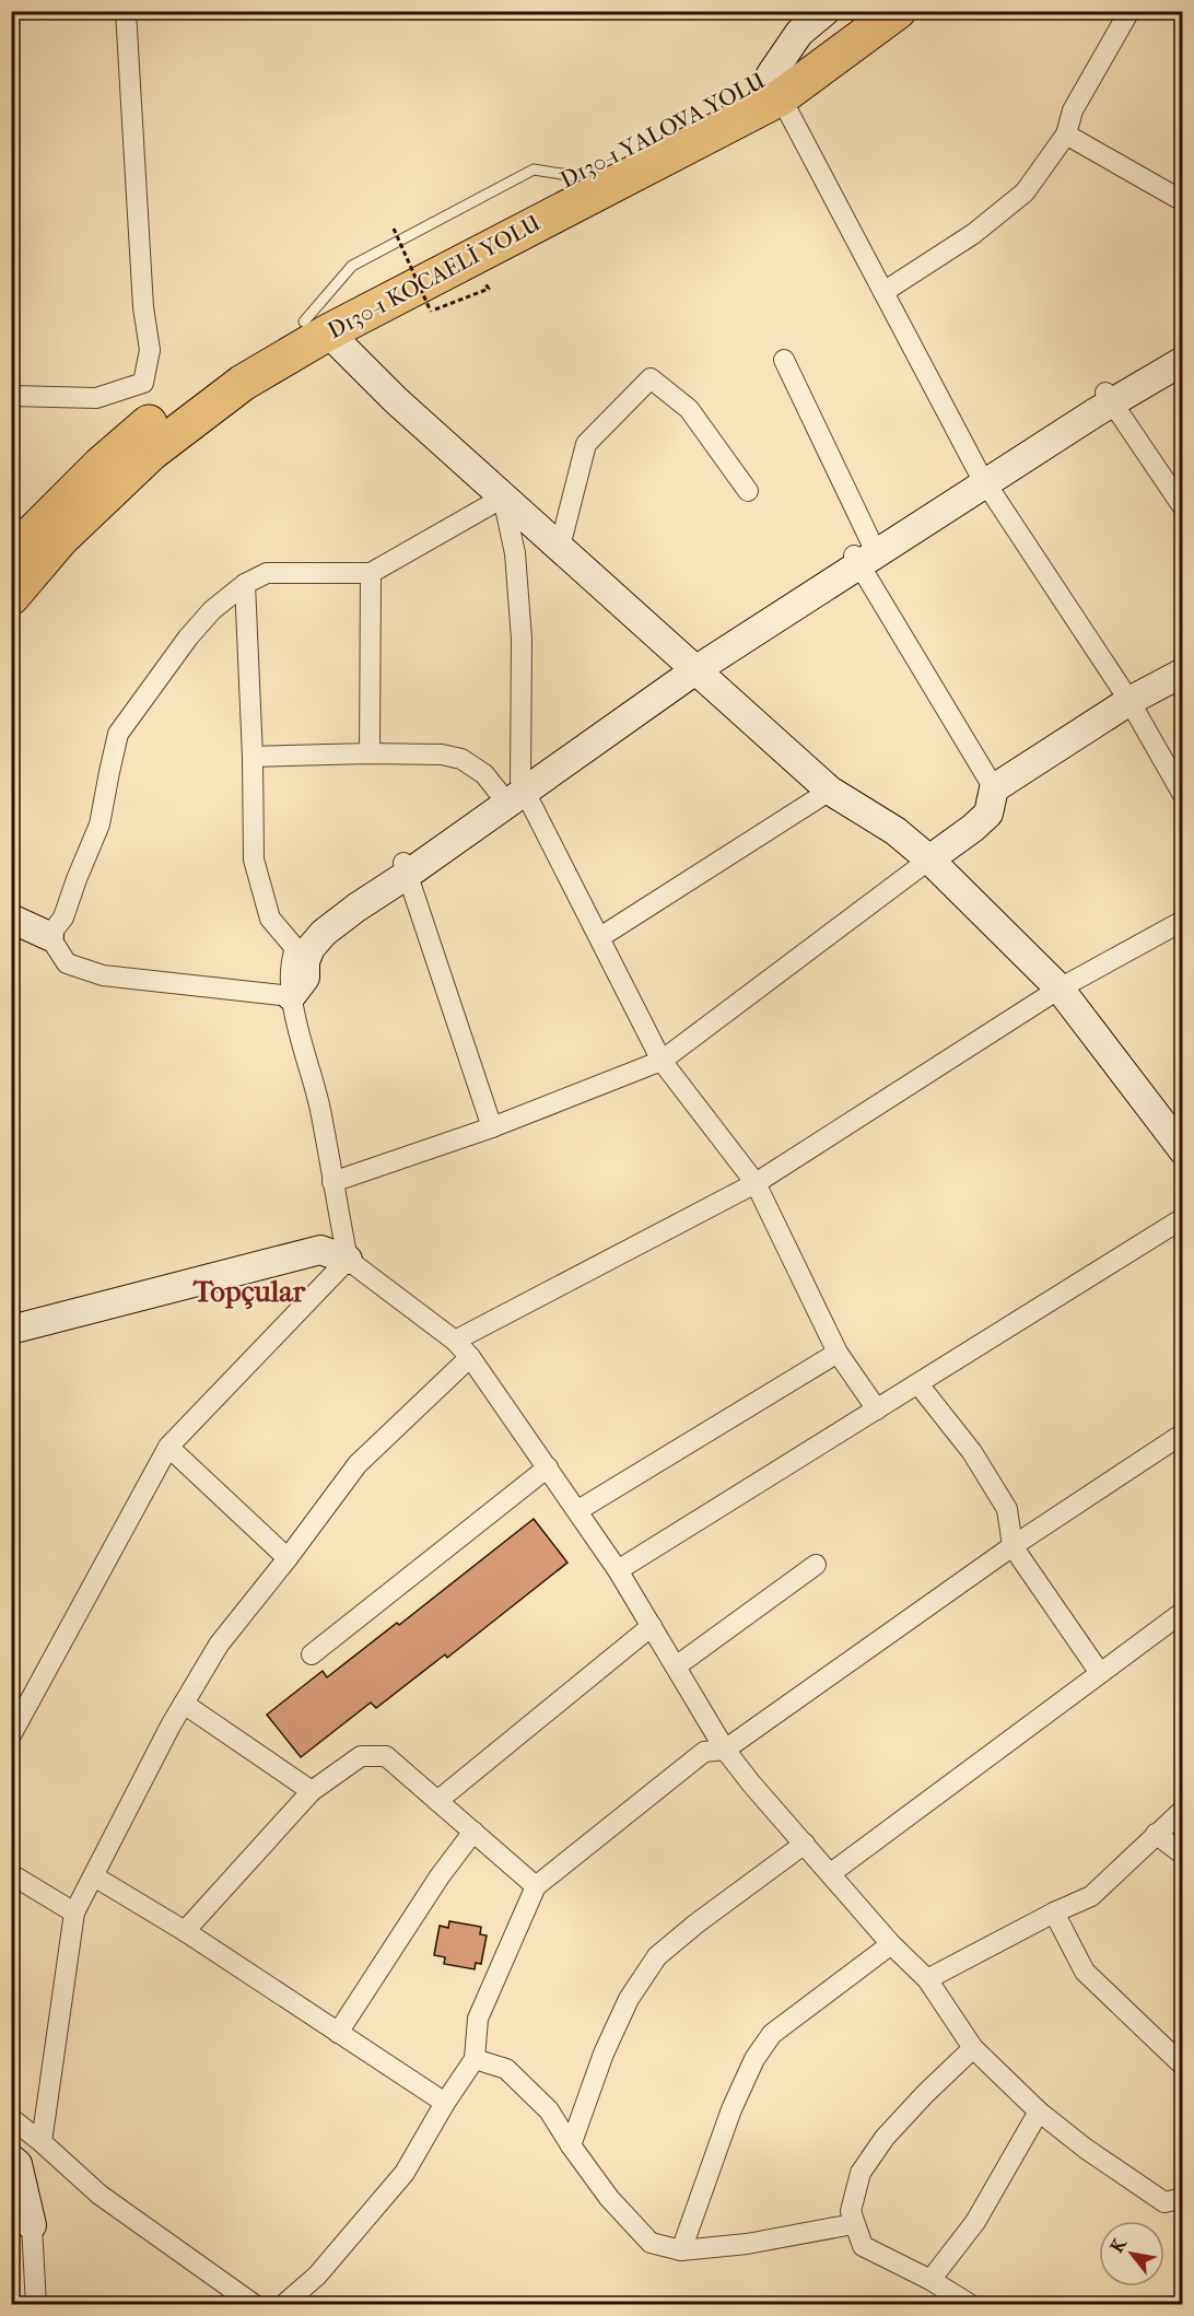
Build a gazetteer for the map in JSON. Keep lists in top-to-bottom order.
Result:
{
  "streets": {
    "highway": ["D130-1 YALOVA YOLU", "D130-1 KOCAELİ YOLU"]
  },
  "crossings": [
    ["D130-1 YALOVA YOLU", "D130-1 KOCAELİ YOLU"]
  ],
  "districts": ["Topçular"],
  "north": "top left"
}
